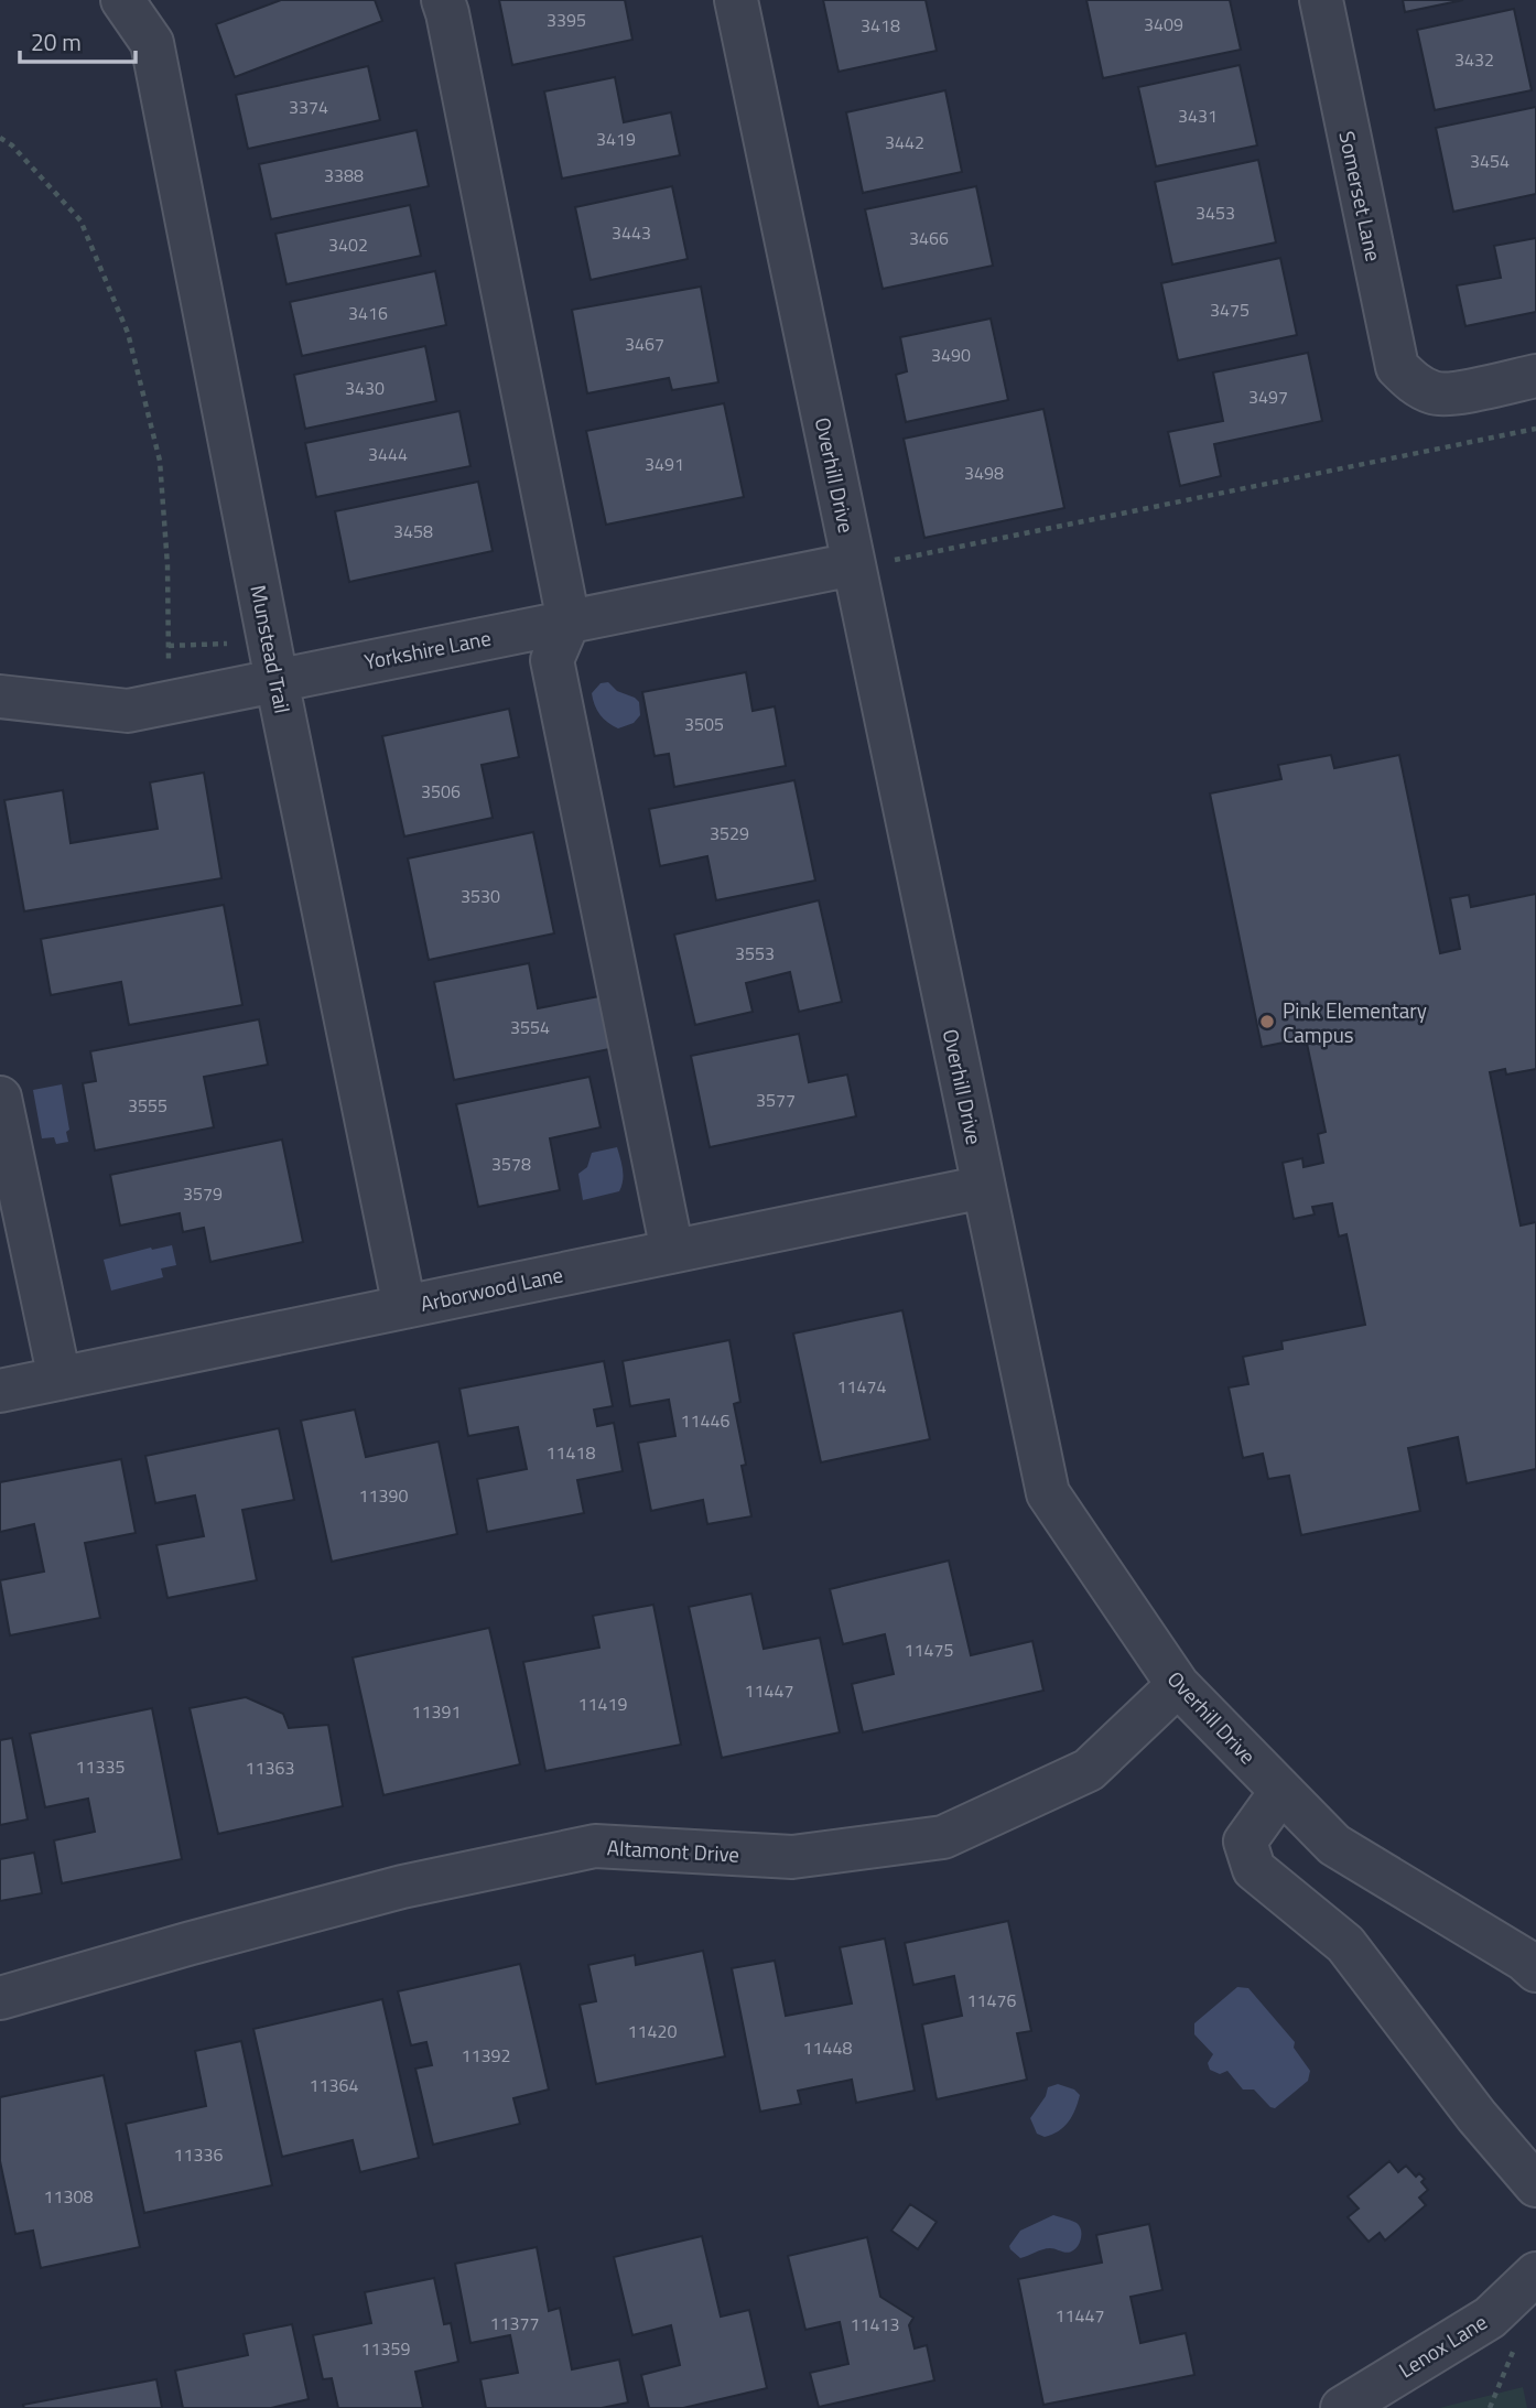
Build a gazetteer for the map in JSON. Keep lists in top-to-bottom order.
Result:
{
  "streets": {
    "street": [
      "Somerset Lane",
      "Overhill Drive",
      "Munstead Trail",
      "Yorkshire Lane",
      "Arborwood Lane",
      "Altamont Drive",
      "Lenox Lane"
    ]
  },
  "crossings": [
    ["Overhill Drive", "Yorkshire Lane"],
    ["Overhill Drive", "Arborwood Lane"],
    ["Overhill Drive", "Altamont Drive"],
    ["Munstead Trail", "Yorkshire Lane"],
    ["Munstead Trail", "Arborwood Lane"]
  ],
  "places": ["Pink Elementary Campus"],
  "house_numbers": [
    "3395",
    "3409",
    "3418",
    "3432",
    "3374",
    "3431",
    "3419",
    "3442",
    "3454",
    "3388",
    "3453",
    "3443",
    "3466",
    "3402",
    "3475",
    "3416",
    "3467",
    "3490",
    "3430",
    "3497",
    "3444",
    "3491",
    "3498",
    "3458",
    "3505",
    "3506",
    "3529",
    "3530",
    "3553",
    "3554",
    "3577",
    "3555",
    "3578",
    "3579",
    "11474",
    "11446",
    "11418",
    "11390",
    "11475",
    "11447",
    "11419",
    "11391",
    "11335",
    "11363",
    "11476",
    "11420",
    "11448",
    "11392",
    "11364",
    "11336",
    "11308",
    "11447",
    "11377",
    "11413",
    "11359"
  ],
  "scale_bar": "20 m"
}
